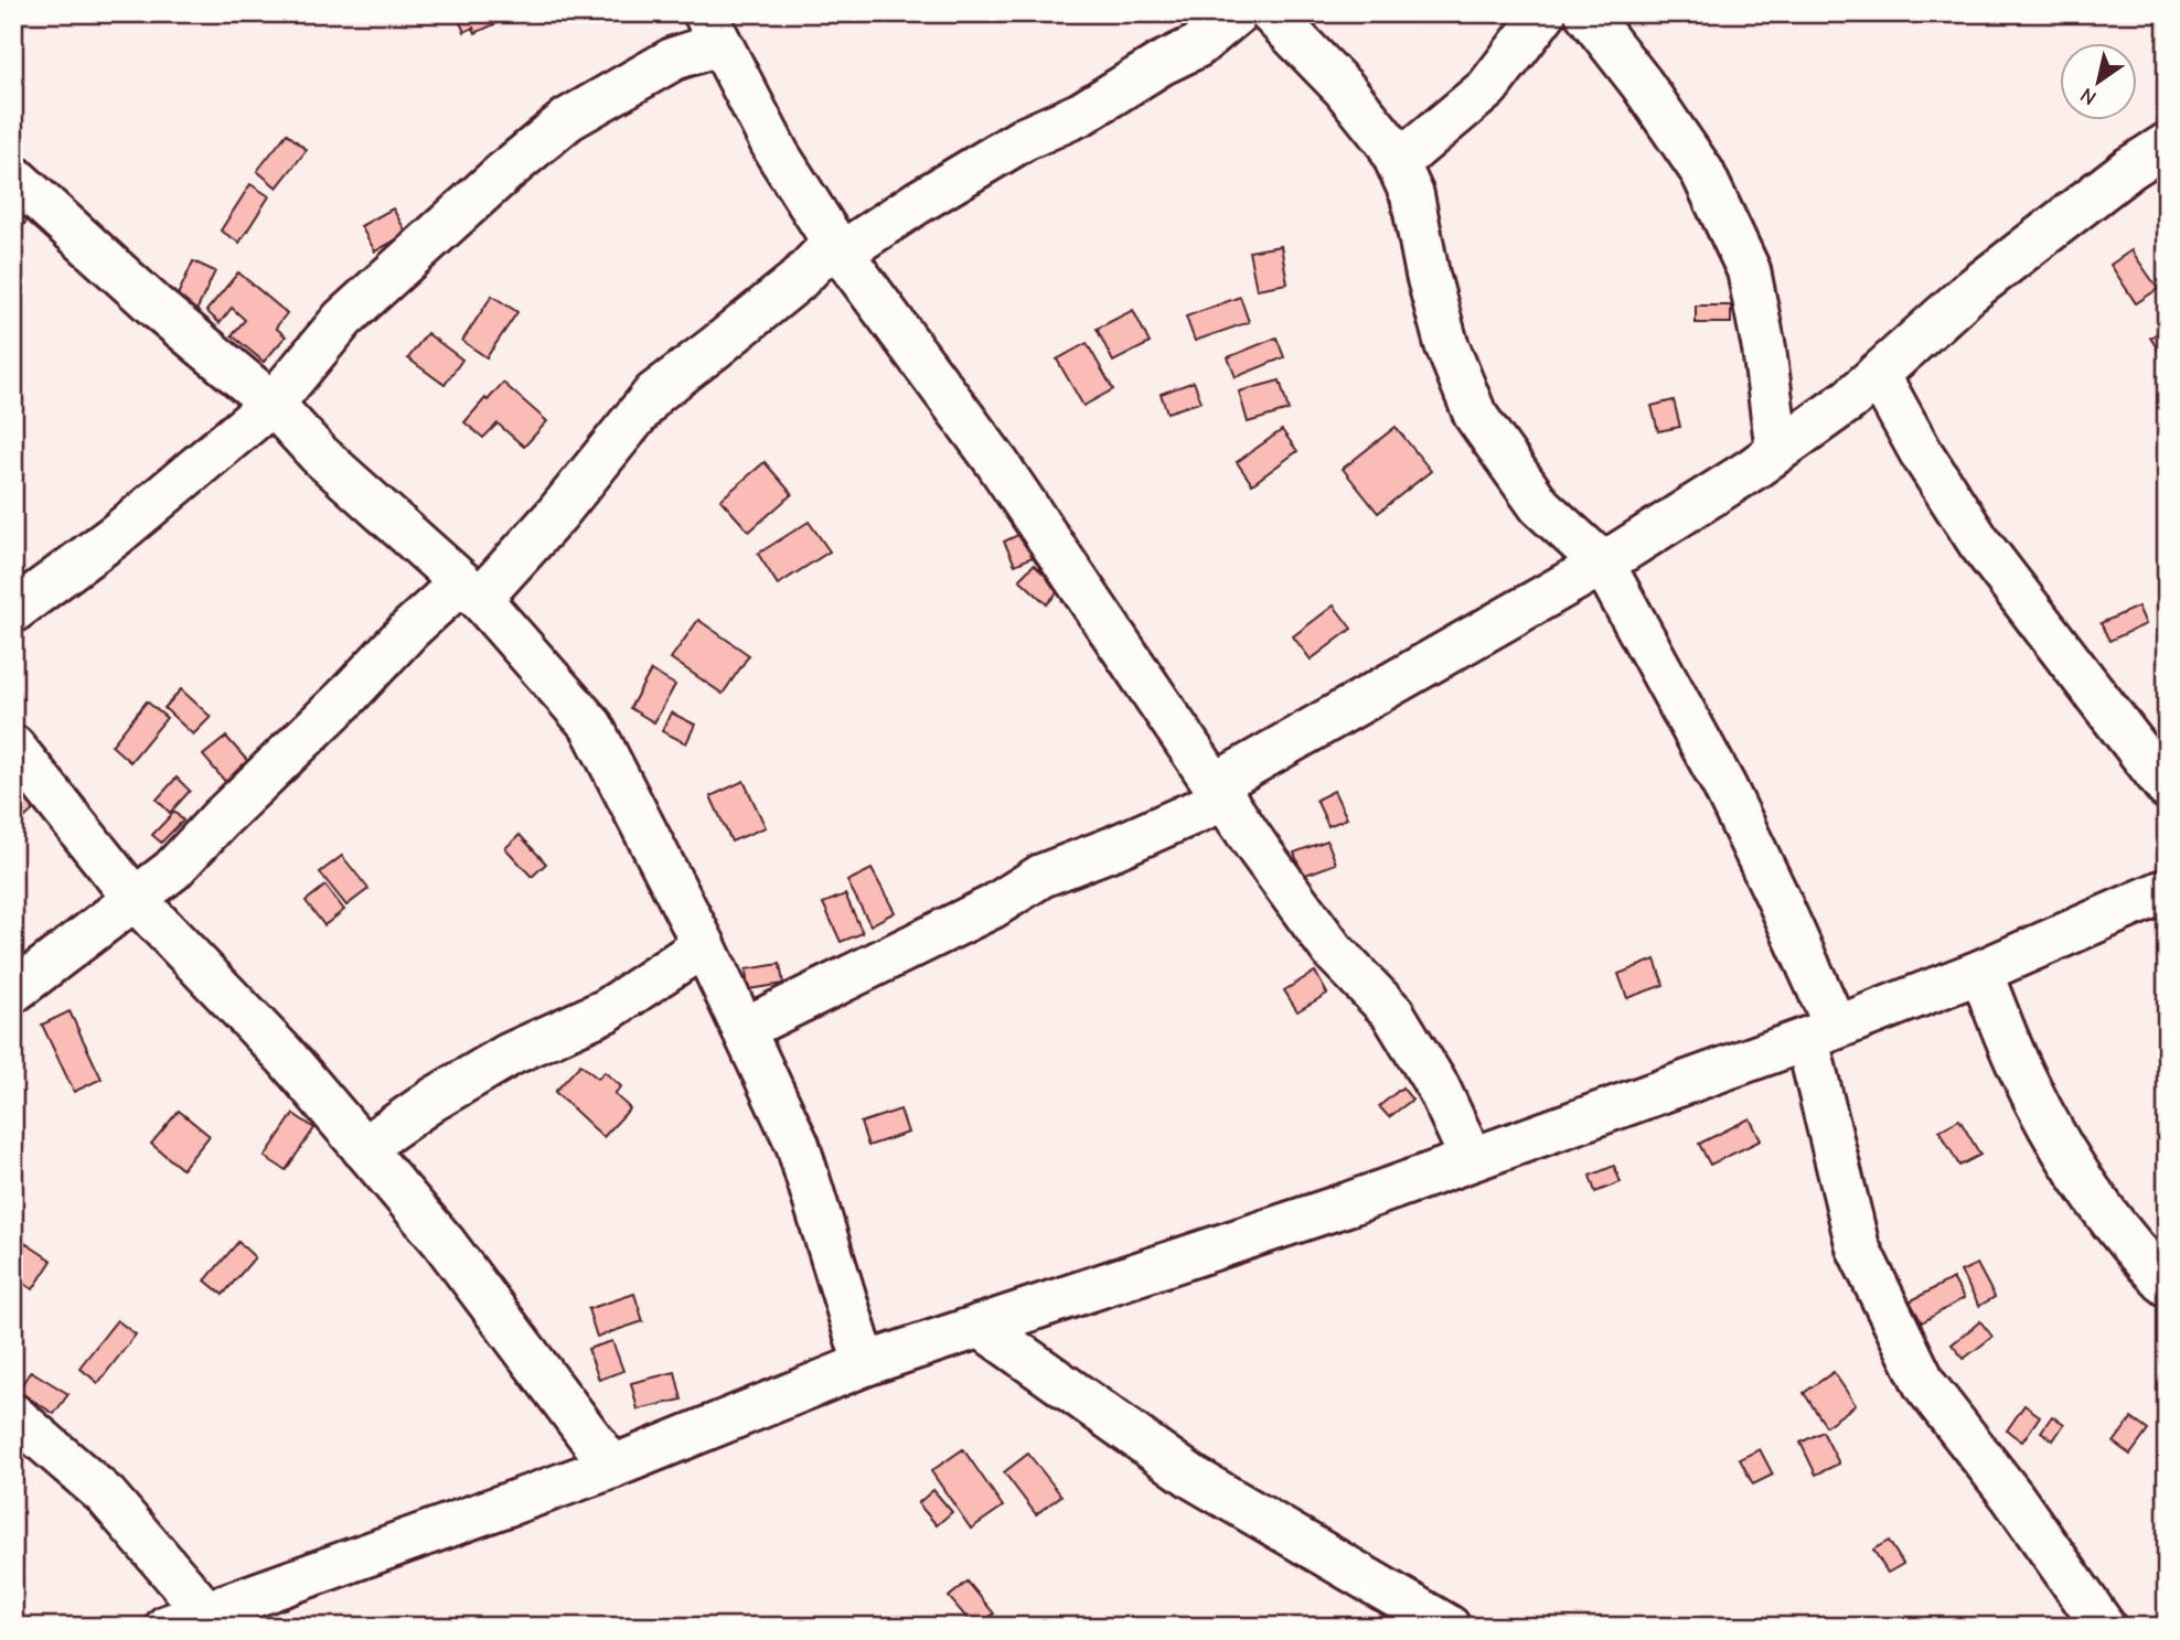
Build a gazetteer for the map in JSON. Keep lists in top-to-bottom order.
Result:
{
  "north": "bottom left"
}
